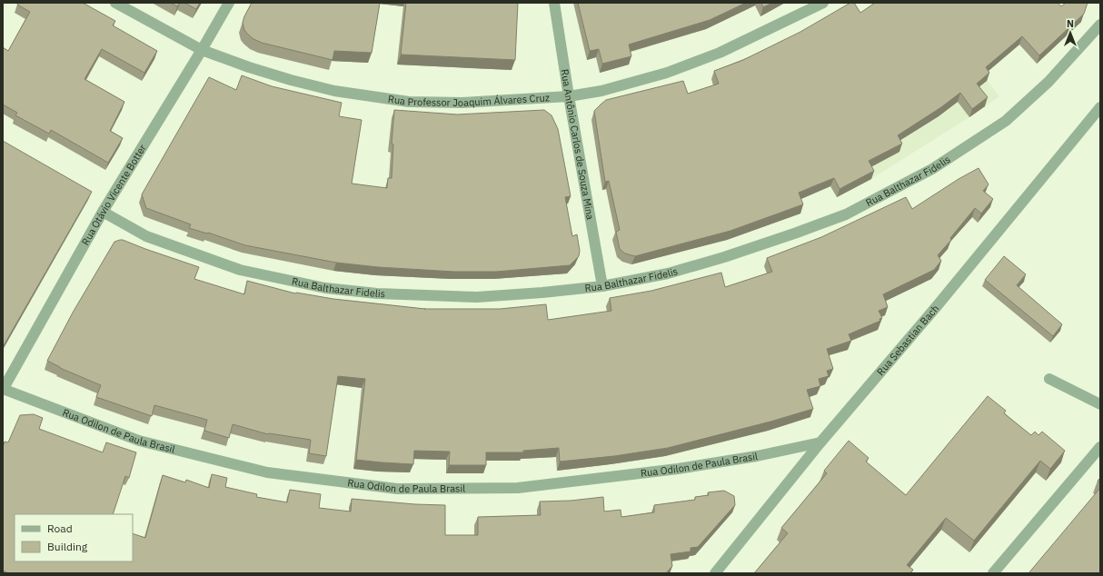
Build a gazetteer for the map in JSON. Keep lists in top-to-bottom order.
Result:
{
  "streets": {
    "street": [
      "Rua Professor Joaquim Álvares Cruz",
      "Rua Antônio Carlos de Souza Mina",
      "Rua Balthazar Fidelis",
      "Rua Otávio Vicente Botter",
      "Rua Sebastian Bach",
      "Rua Odilon de Paula Brasil"
    ]
  },
  "crossings": [
    ["Rua Professor Joaquim Álvares Cruz", "Rua Antônio Carlos de Souza Mina"],
    ["Rua Professor Joaquim Álvares Cruz", "Rua Otávio Vicente Botter"],
    ["Rua Antônio Carlos de Souza Mina", "Rua Balthazar Fidelis"],
    ["Rua Balthazar Fidelis", "Rua Otávio Vicente Botter"],
    ["Rua Otávio Vicente Botter", "Rua Odilon de Paula Brasil"],
    ["Rua Sebastian Bach", "Rua Odilon de Paula Brasil"]
  ],
  "legend": ["Road", "Building"],
  "north": "top"
}
